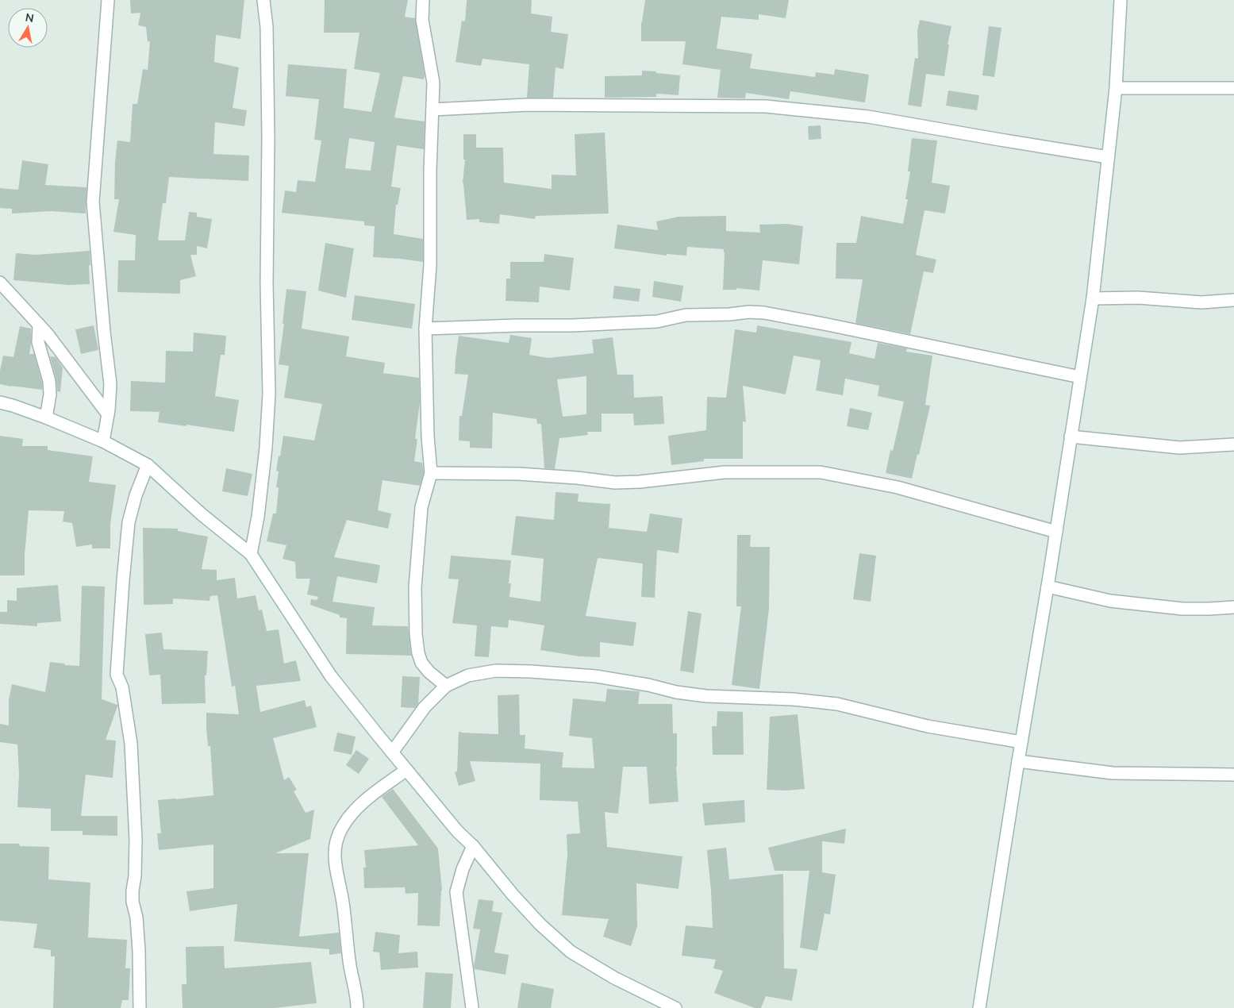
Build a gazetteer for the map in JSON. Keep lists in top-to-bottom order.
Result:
{
  "north": "top"
}
